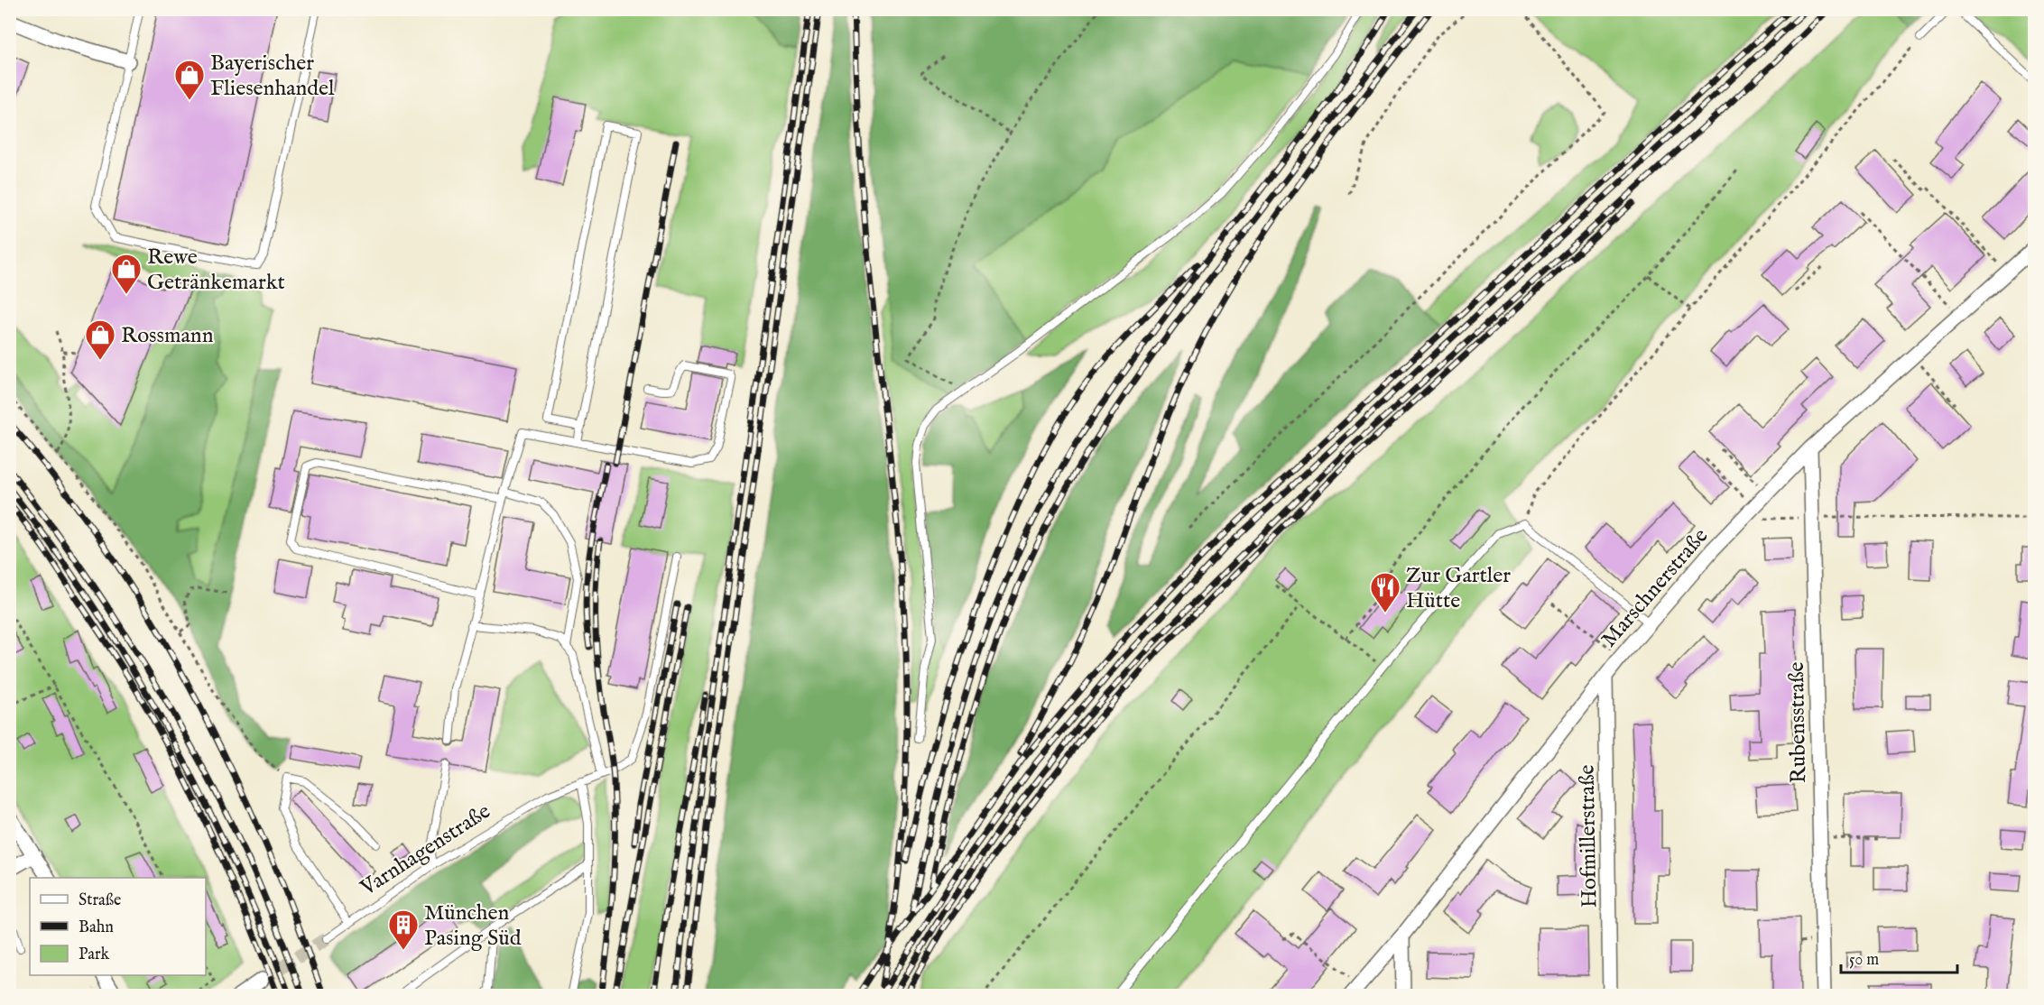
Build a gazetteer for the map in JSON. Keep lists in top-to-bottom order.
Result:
{
  "streets": {
    "street": ["Marschnerstraße", "Rubensstraße", "Hofmillerstraße"],
    "lane": ["Varnhagenstraße"]
  },
  "crossings": [
    ["Marschnerstraße", "Rubensstraße"],
    ["Marschnerstraße", "Hofmillerstraße"]
  ],
  "places": {
    "shop": ["Bayerischer Fliesenhandel", "Rewe Getränkemarkt", "Rossmann"],
    "restaurant": ["Zur Gartler Hütte"],
    "building": ["München Pasing Süd"]
  },
  "legend": ["Straße", "Bahn", "Park"],
  "scale_bar": "50 m"
}
